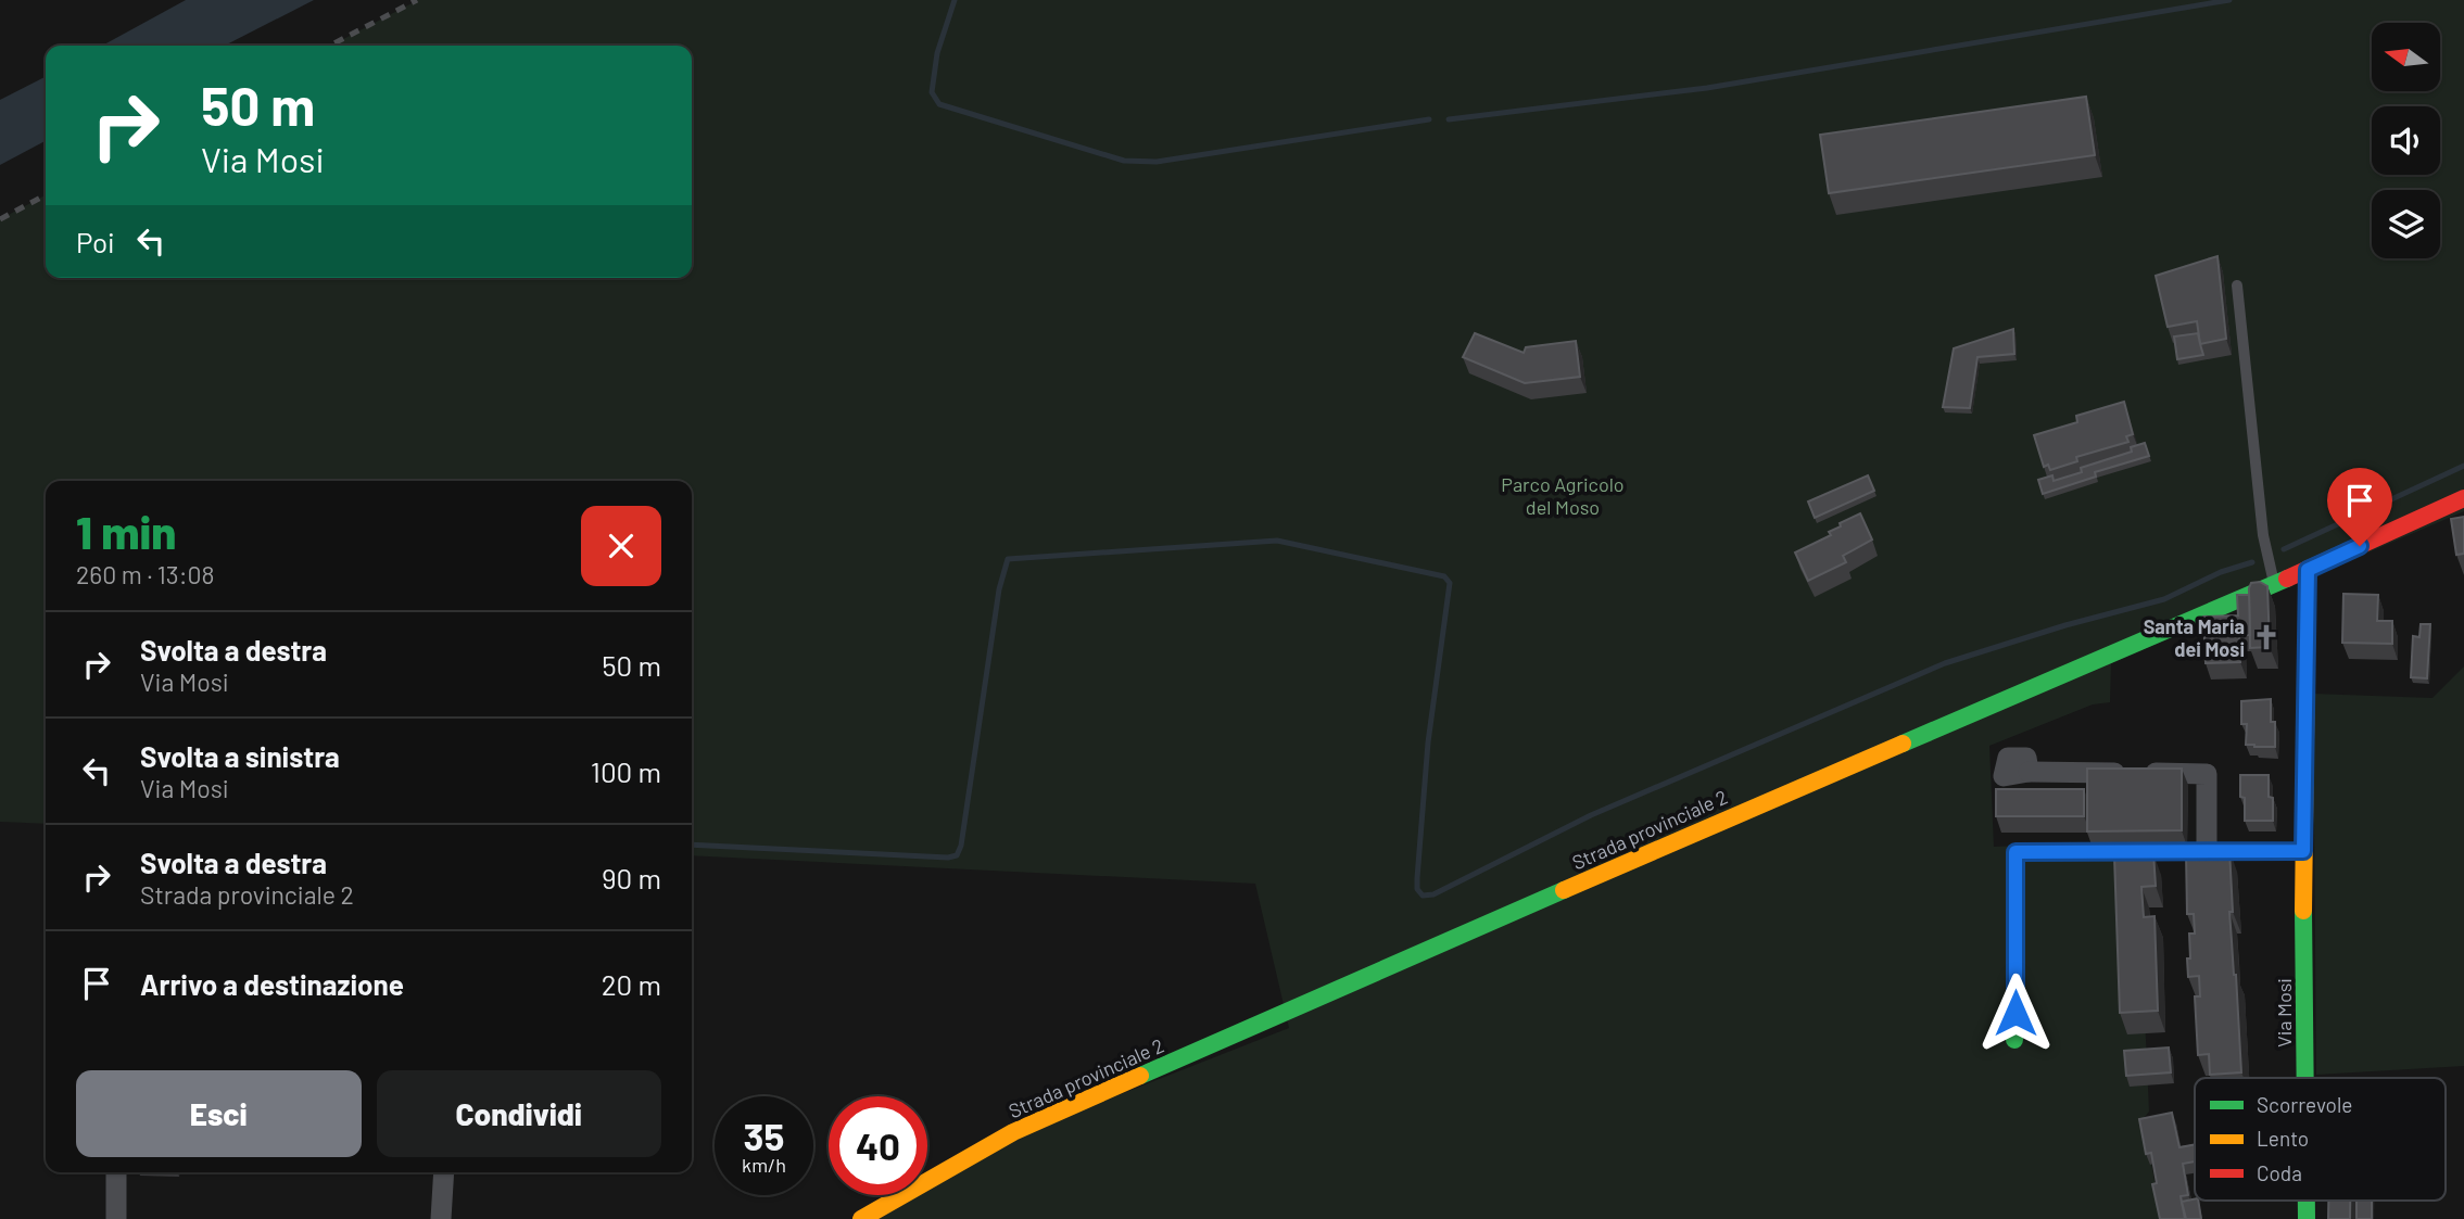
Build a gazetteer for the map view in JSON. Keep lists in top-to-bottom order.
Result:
{
  "streets": {
    "main road": ["Strada provinciale 2", "Via Mosi"]
  },
  "crossings": [
    ["Strada provinciale 2", "Via Mosi"]
  ],
  "parks": ["Parco Agricolo del Moso"],
  "places": {
    "church": ["Santa Maria dei Mosi"]
  },
  "legend": ["Scorrevole", "Lento", "Coda"],
  "north": "left",
  "page": {
    "turn": ["50 m", "Via Mosi"],
    "then": "Poi",
    "heading": ["1 min", "260 m · 13:08"],
    "list": [
      {
        "name": "Svolta a destra",
        "note": "Via Mosi",
        "value": "50 m"
      },
      {
        "name": "Svolta a sinistra",
        "note": "Via Mosi",
        "value": "100 m"
      },
      {
        "name": "Svolta a destra",
        "note": "Strada provinciale 2",
        "value": "90 m"
      },
      {
        "name": "Arrivo a destinazione",
        "value": "20 m"
      }
    ],
    "buttons": ["Esci", "Condividi"],
    "speed": "35 km/h",
    "limit": "40"
  }
}
